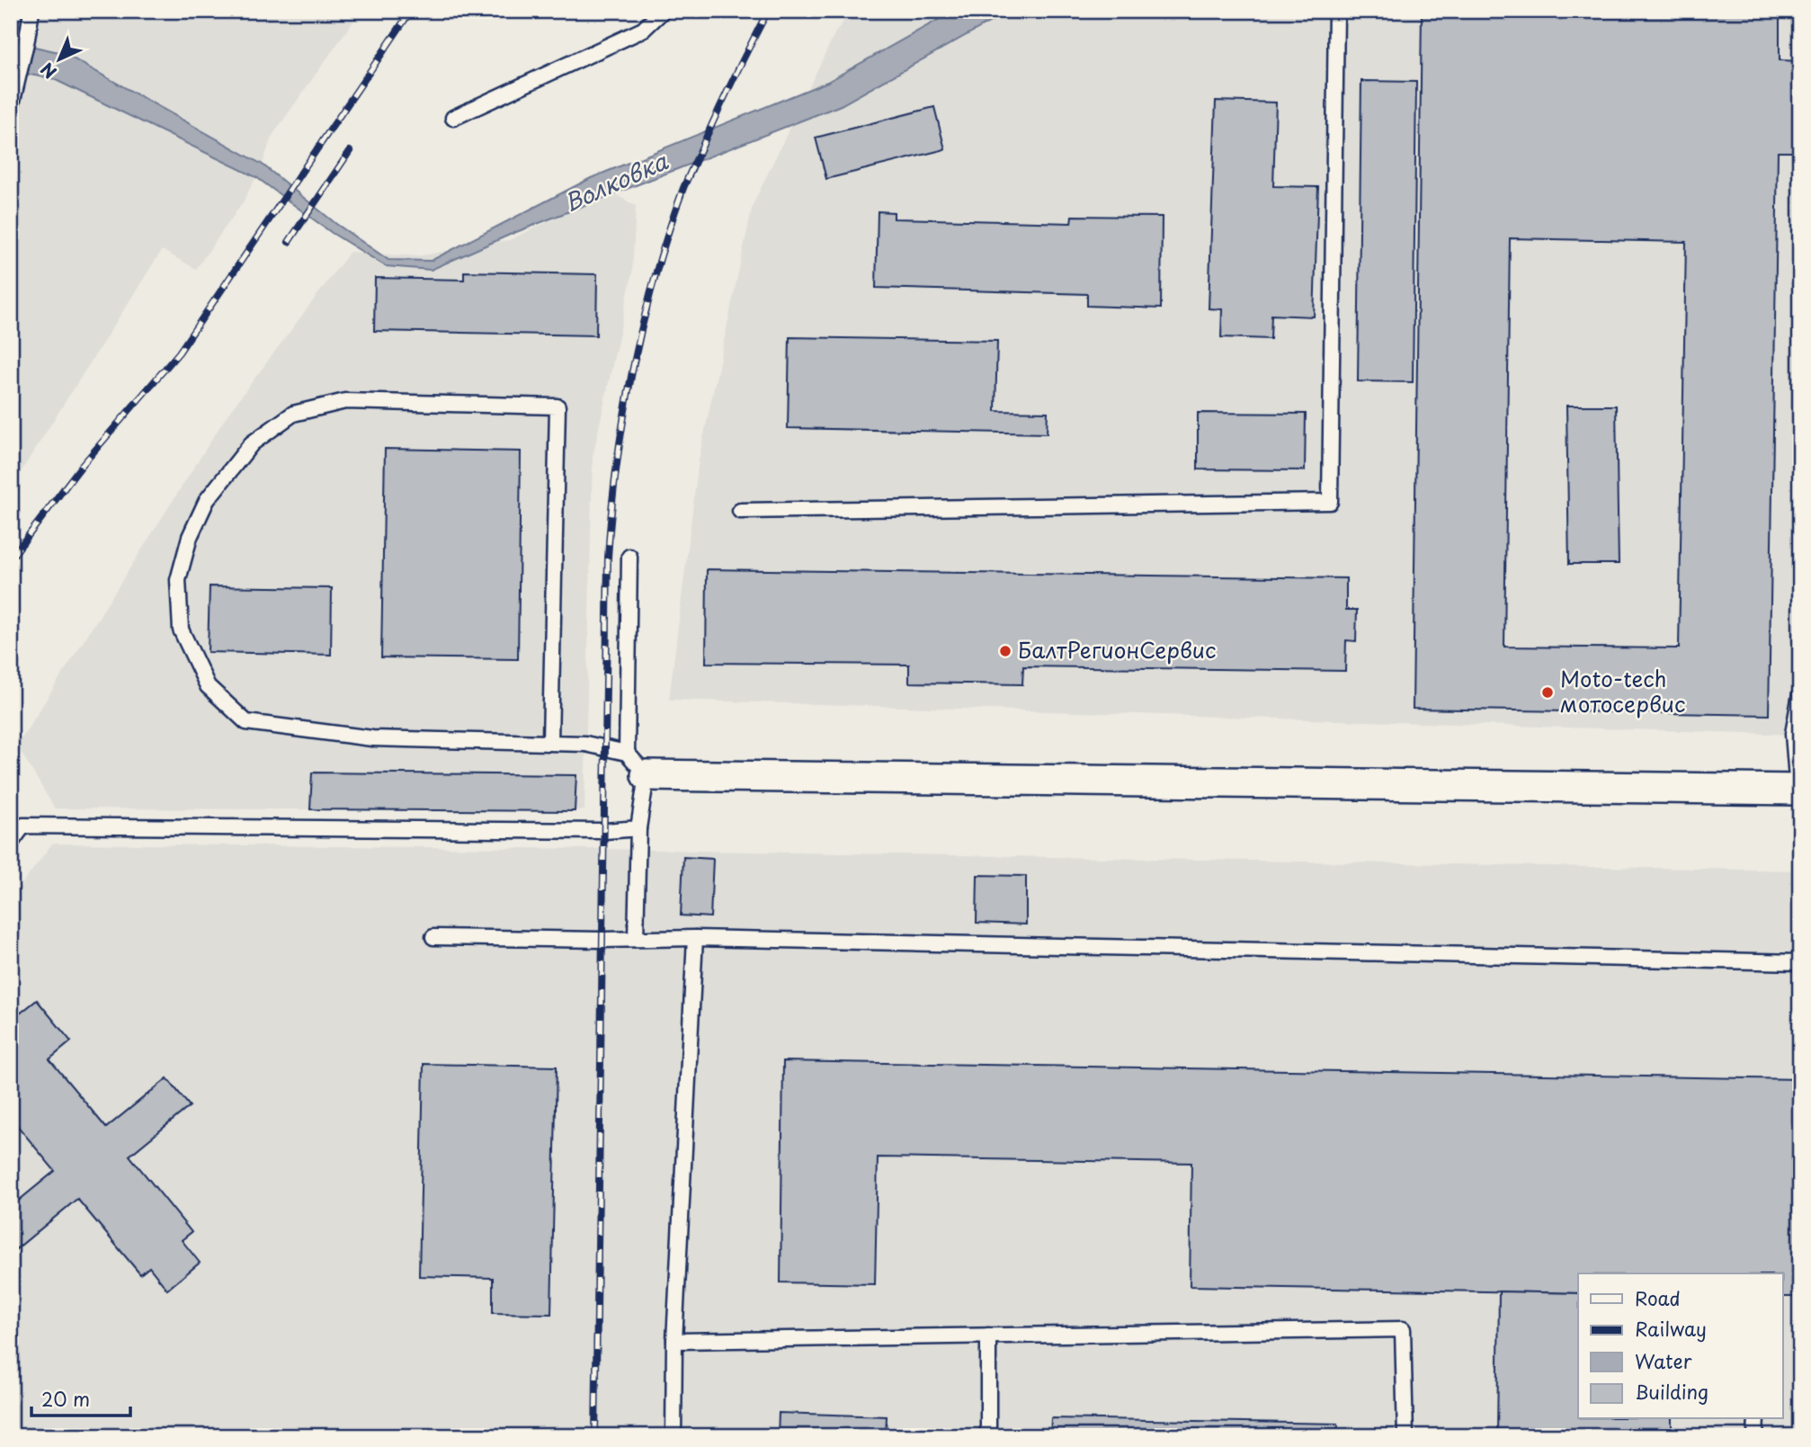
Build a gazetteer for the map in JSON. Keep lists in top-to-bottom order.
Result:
{
  "water": ["Волковка"],
  "places": ["БалтРегионСервис", "Moto-tech мотосервис"],
  "legend": [
    "Road",
    "Railway",
    "Water",
    "Building"
  ],
  "scale_bar": "20 m",
  "north": "bottom left"
}
